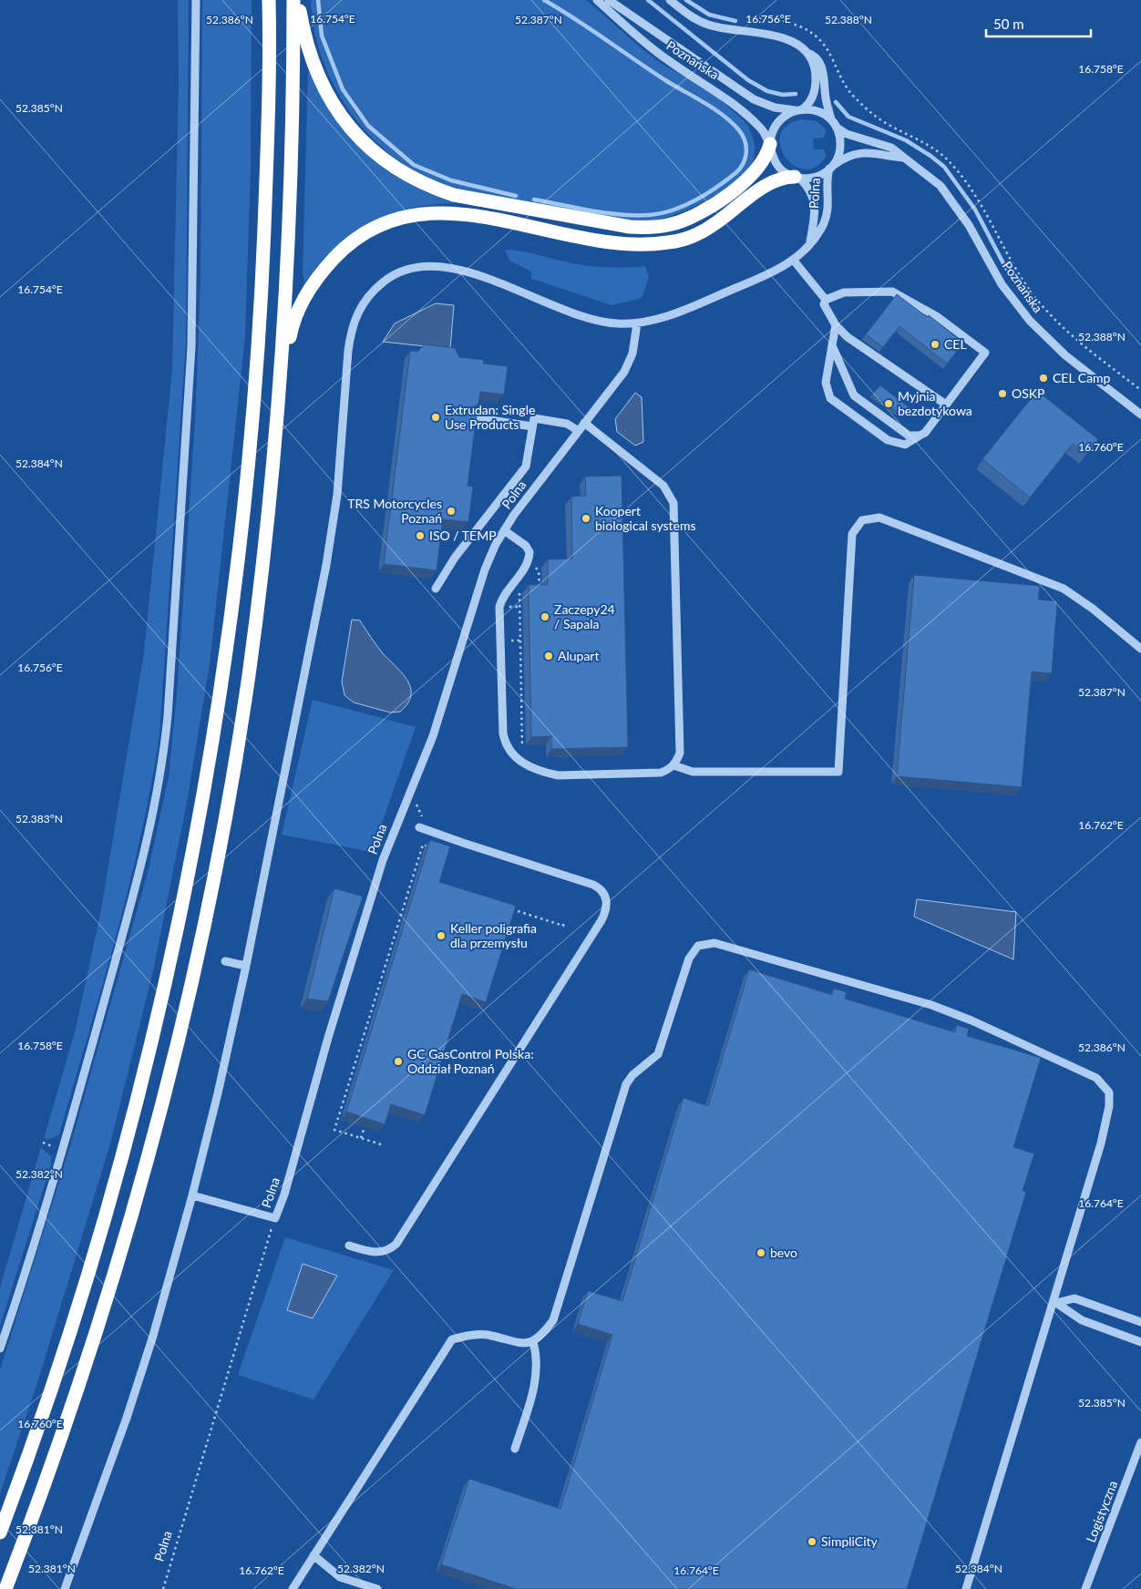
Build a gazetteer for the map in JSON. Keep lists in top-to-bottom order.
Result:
{
  "streets": {
    "street": ["Poznańska", "Polna", "Logistyczna"]
  },
  "crossings": [
    ["Poznańska", "Polna"]
  ],
  "places": [
    "CEL",
    "CEL Camp",
    "OSKP",
    "Myjnia bezdotykowa",
    "Extrudan: Single Use Products",
    "TRS Motorcycles Poznań",
    "Koopert biological systems",
    "ISO / TEMP",
    "Zaczepy24 / Sapala",
    "Alupart",
    "Keller poligrafia dla przemysłu",
    "GC GasControl Polska: Oddział Poznań",
    "bevo",
    "SimpliCity"
  ],
  "scale_bar": "50 m",
  "coordinates": [
    "16.754°E",
    "16.756°E",
    "52.386°N",
    "52.387°N",
    "52.388°N",
    "16.758°E",
    "52.385°N",
    "16.760°E",
    "52.384°N",
    "52.383°N",
    "16.762°E",
    "52.382°N",
    "16.764°E",
    "52.381°N"
  ]
}
